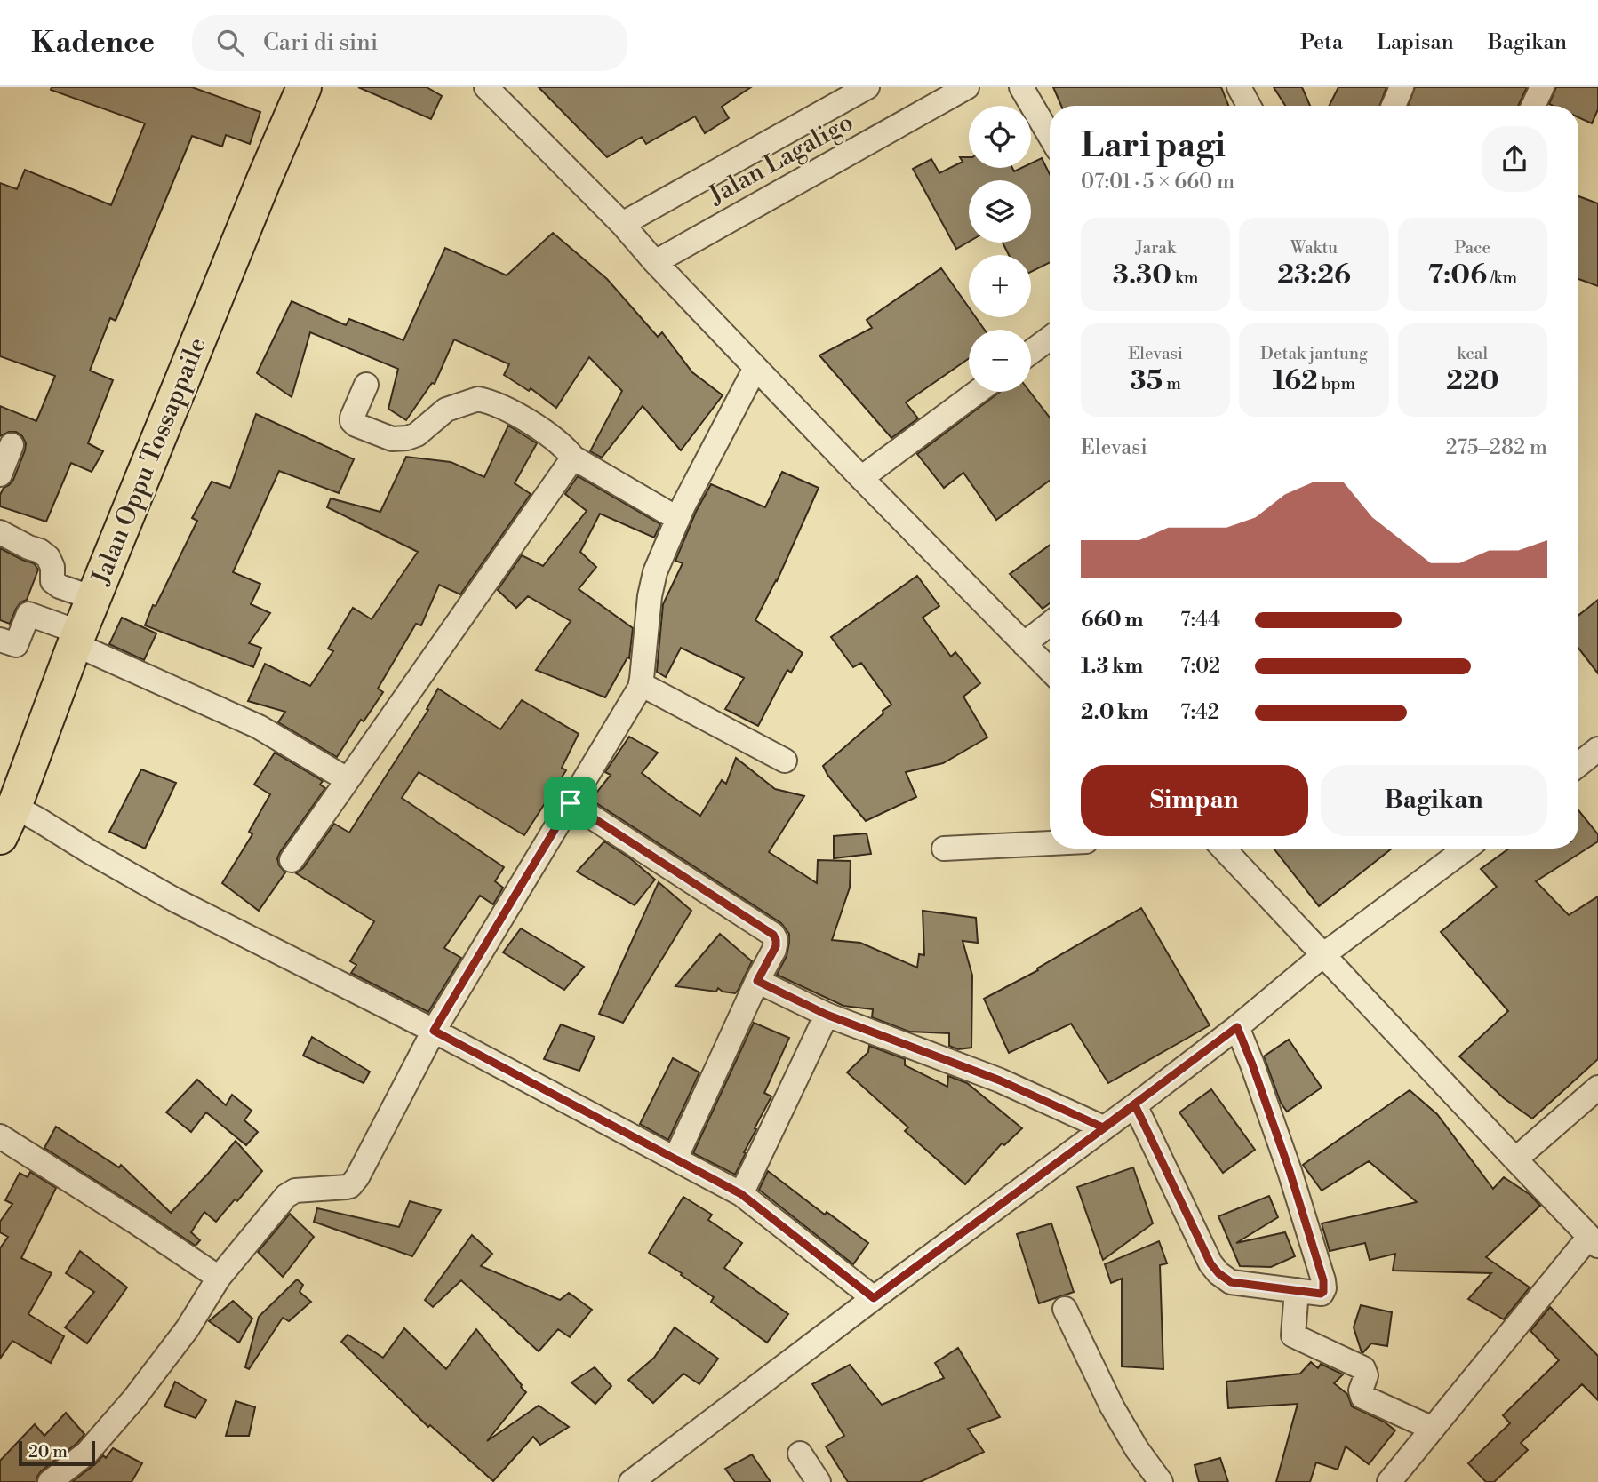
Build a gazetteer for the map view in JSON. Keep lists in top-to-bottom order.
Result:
{
  "streets": {
    "main road": ["Jalan Oppu Tossappaile"],
    "street": ["Jalan Lagaligo"]
  },
  "scale_bar": "20 m",
  "page": {
    "header": "Kadence",
    "search": "Cari di sini",
    "nav": ["Peta", "Lapisan", "Bagikan"],
    "map_buttons": ["+", "−"],
    "heading": ["Lari pagi", "07:01 · 5 × 660 m"],
    "stats": [
      ["Jarak", "3.30 km"],
      ["Waktu", "23:26"],
      ["Pace", "7:06 /km"],
      ["Elevasi", "35 m"],
      ["Detak jantung", "162 bpm"],
      ["kcal", "220"]
    ],
    "chart": ["Elevasi", "275–282 m"],
    "list": [
      {
        "name": "660 m",
        "note": "7:44"
      },
      {
        "name": "1.3 km",
        "note": "7:02"
      },
      {
        "name": "2.0 km",
        "note": "7:42"
      }
    ],
    "buttons": ["Simpan", "Bagikan"],
    "scale": "20 m"
  }
}
